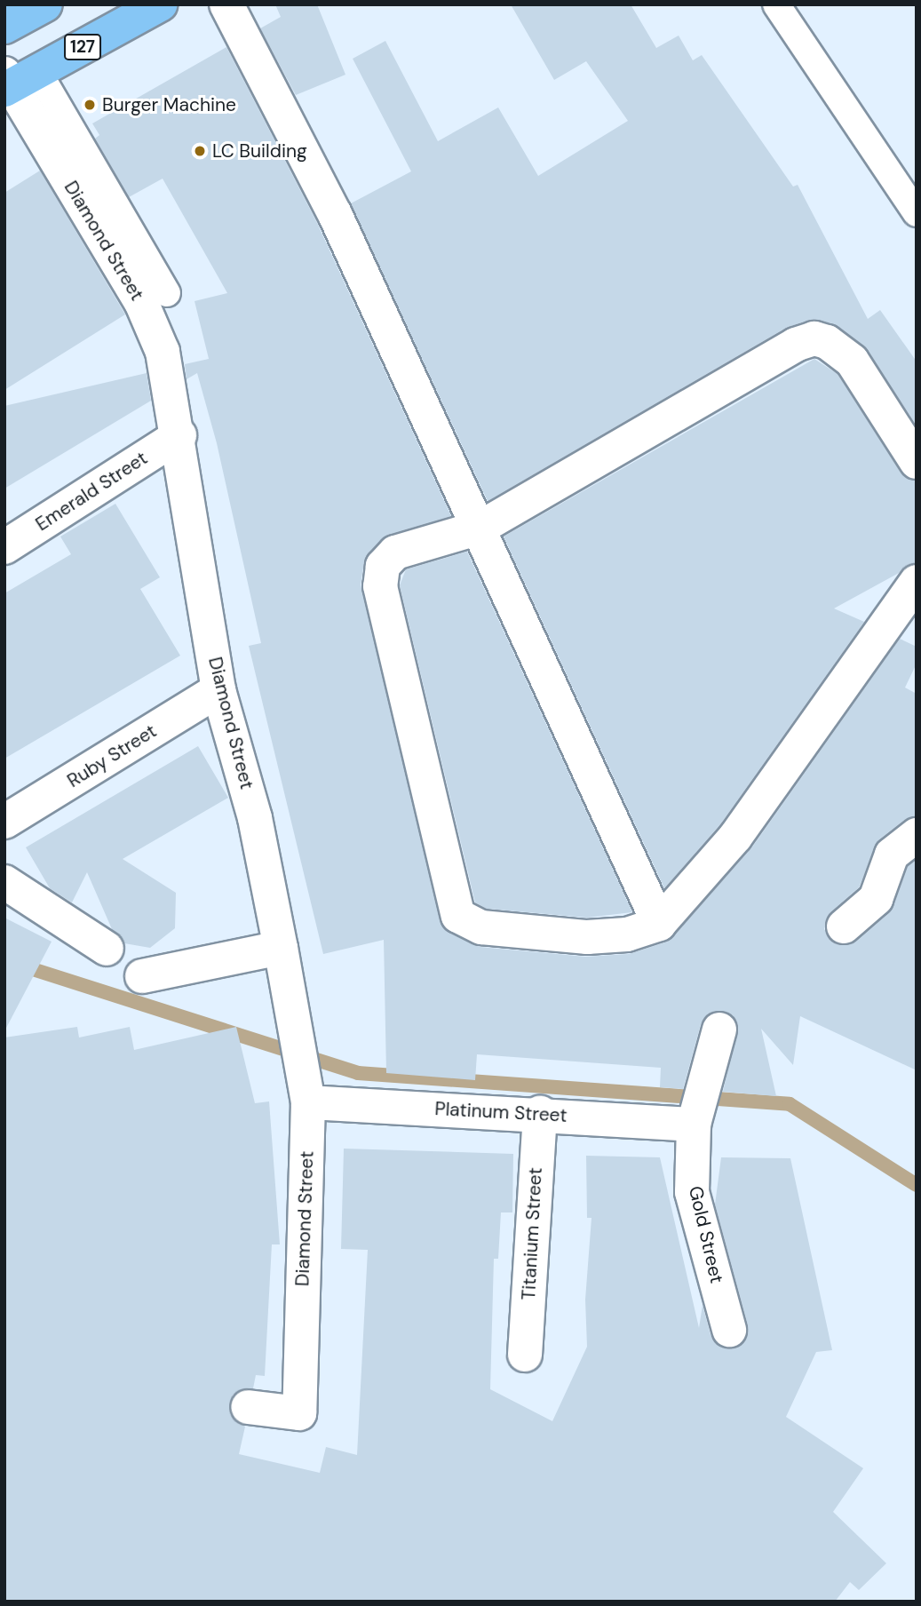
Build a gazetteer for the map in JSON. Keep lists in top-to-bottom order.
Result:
{
  "streets": {
    "main road": ["127"],
    "street": [
      "Diamond Street",
      "Emerald Street",
      "Ruby Street",
      "Platinum Street",
      "Titanium Street",
      "Gold Street"
    ]
  },
  "crossings": [
    ["127", "Diamond Street"],
    ["Diamond Street", "Emerald Street"],
    ["Diamond Street", "Ruby Street"],
    ["Diamond Street", "Platinum Street"],
    ["Platinum Street", "Titanium Street"],
    ["Platinum Street", "Gold Street"]
  ],
  "places": ["Burger Machine", "LC Building"]
}
